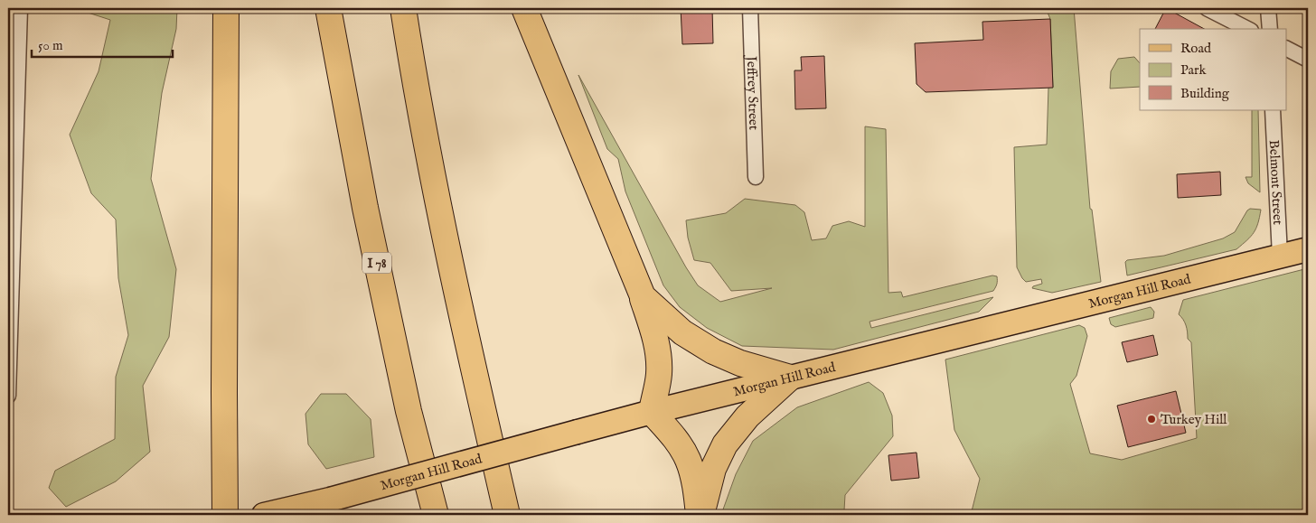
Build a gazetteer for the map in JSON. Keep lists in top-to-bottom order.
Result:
{
  "streets": {
    "highway": ["I 78"],
    "main road": ["Morgan Hill Road"],
    "street": ["Jeffrey Street", "Belmont Street"]
  },
  "crossings": [
    ["Belmont Street", "Morgan Hill Road"]
  ],
  "places": ["Turkey Hill"],
  "legend": ["Road", "Park", "Building"],
  "scale_bar": "50 m"
}
